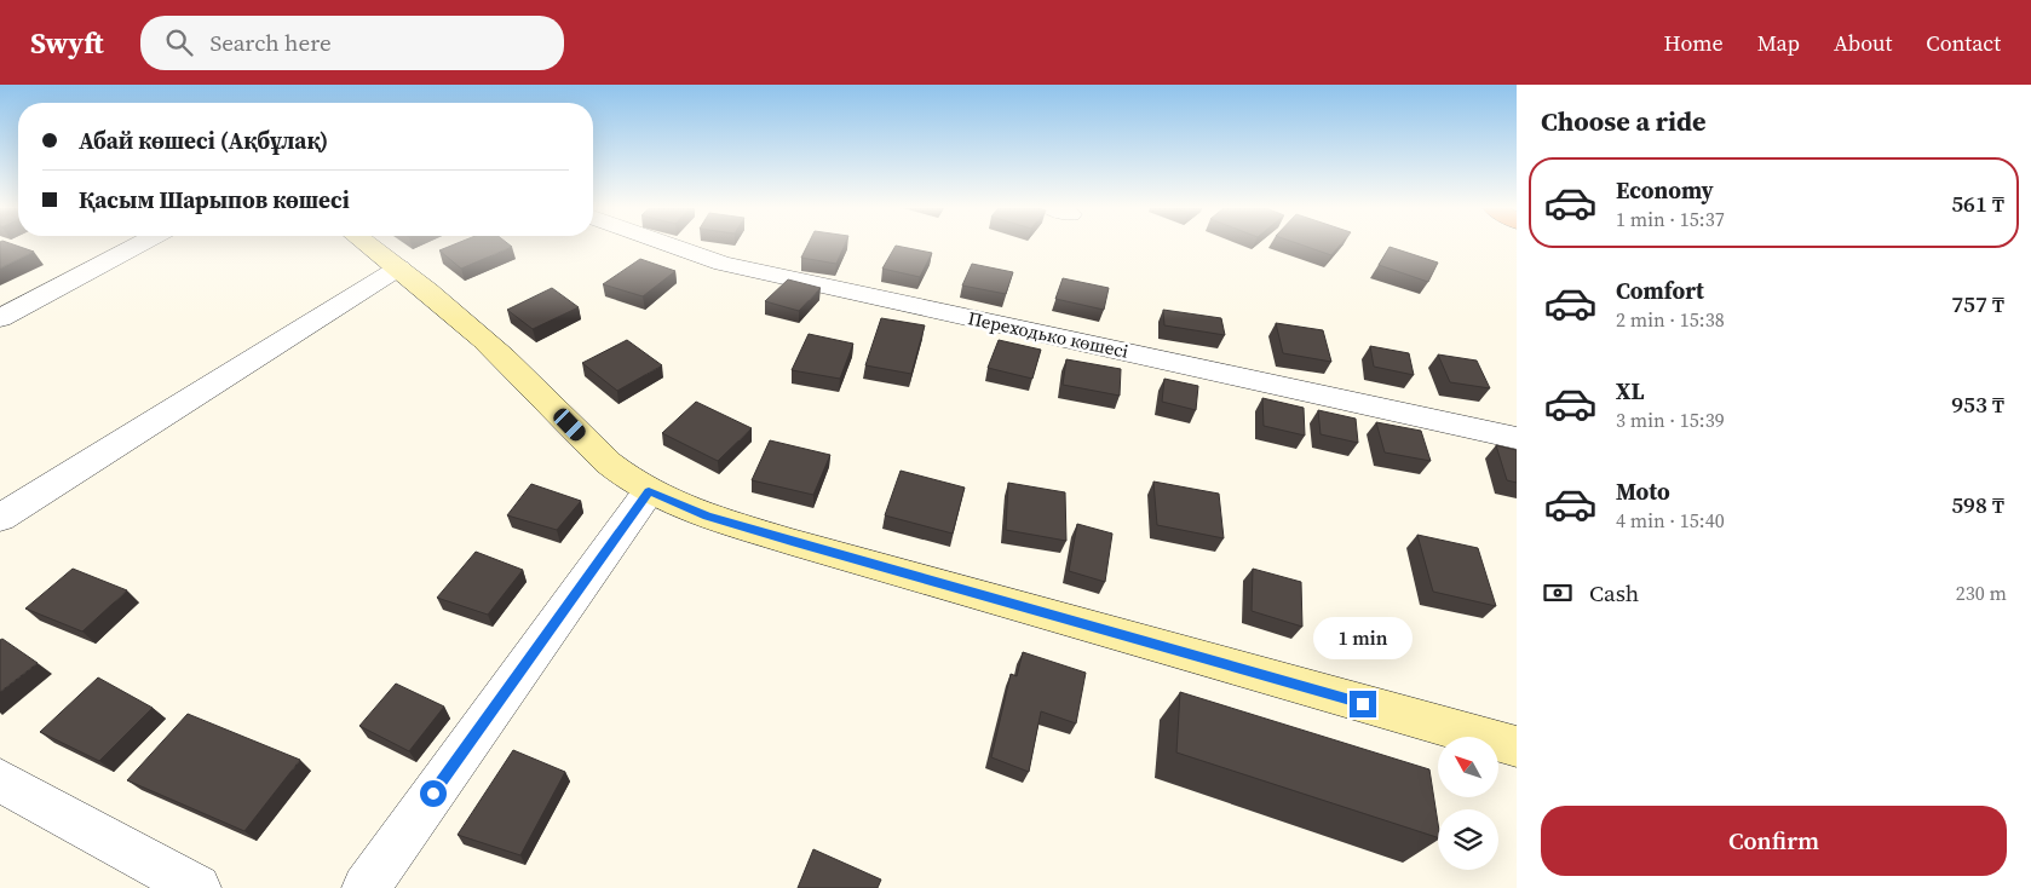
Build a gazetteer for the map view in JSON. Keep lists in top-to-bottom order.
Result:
{
  "streets": {
    "street": ["Переходько көшесі"]
  },
  "north": "top left",
  "page": {
    "header": "Swyft",
    "search": "Search here",
    "nav": [
      "Home",
      "Map",
      "About",
      "Contact"
    ],
    "heading": "Choose a ride",
    "banner": ["Абай көшесі (Ақбұлақ)", "Қасым Шарыпов көшесі"],
    "list": [
      {
        "name": "Economy",
        "note": "1 min · 15:37",
        "value": "561 ₸"
      },
      {
        "name": "Comfort",
        "note": "2 min · 15:38",
        "value": "757 ₸"
      },
      {
        "name": "XL",
        "note": "3 min · 15:39",
        "value": "953 ₸"
      },
      {
        "name": "Moto",
        "note": "4 min · 15:40",
        "value": "598 ₸"
      }
    ],
    "pay": ["Cash", "230 m"],
    "bubble": "1 min",
    "buttons": "Confirm"
  }
}
